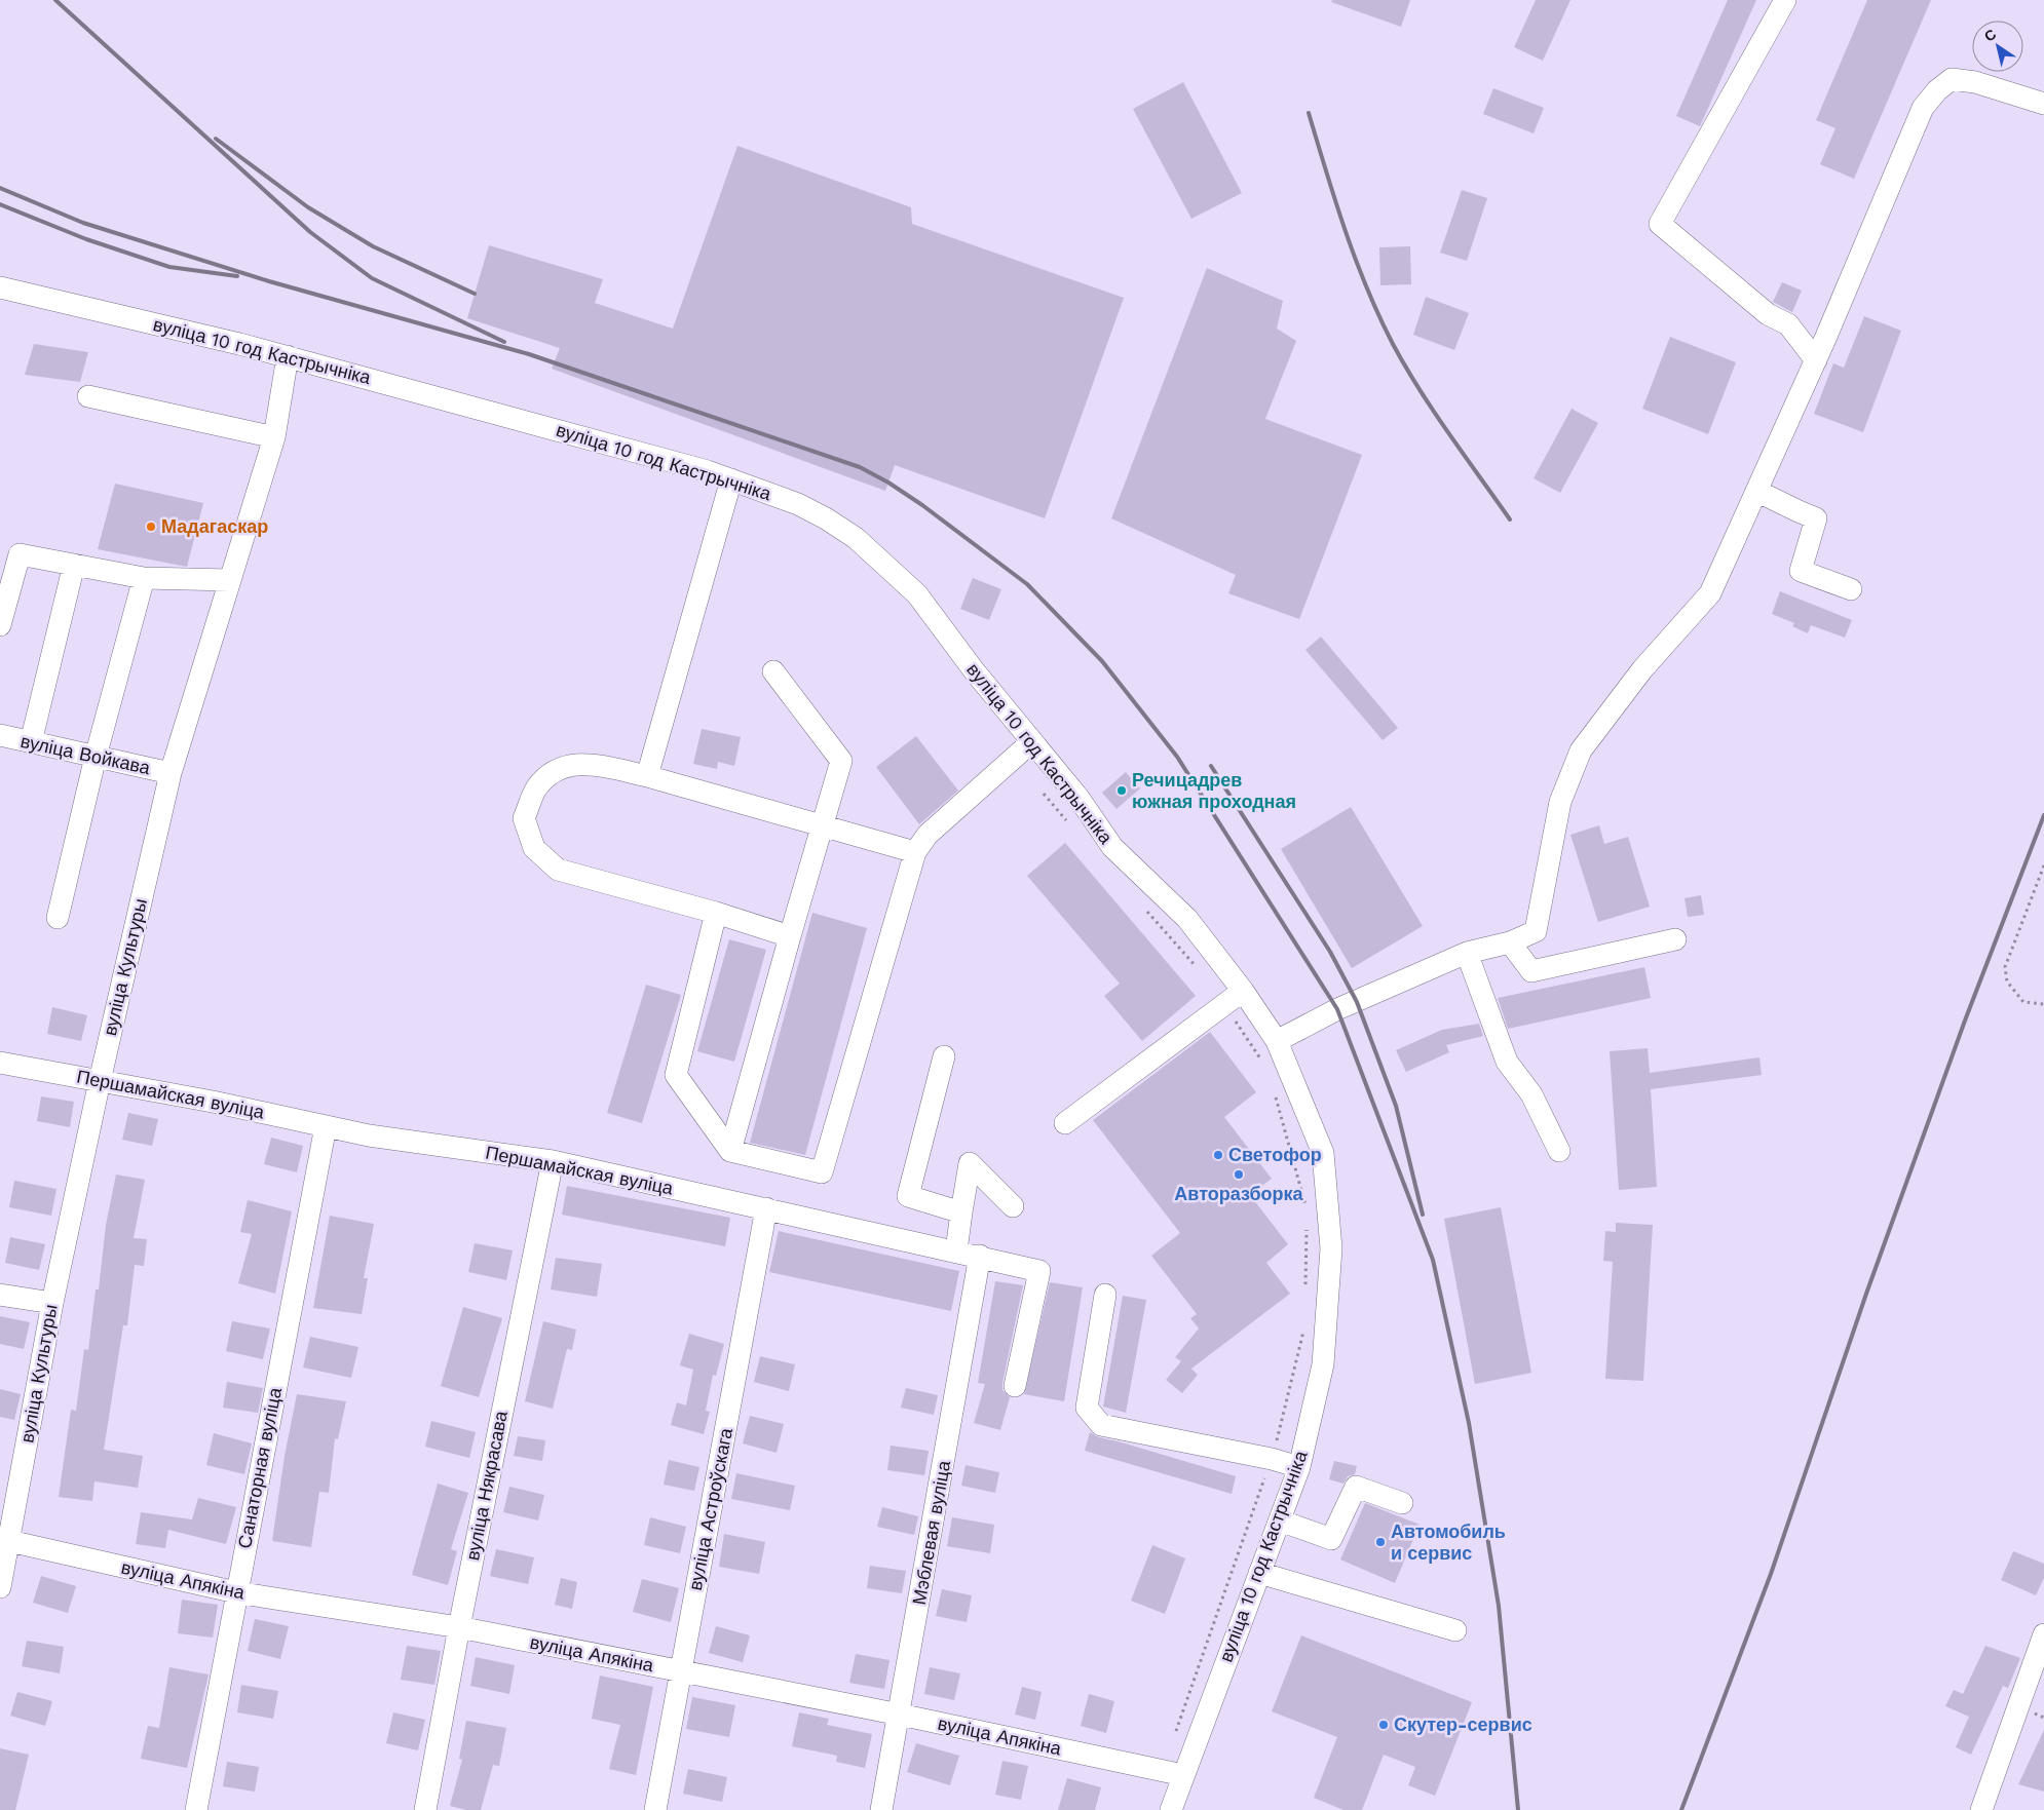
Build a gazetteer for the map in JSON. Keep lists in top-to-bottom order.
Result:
{
  "streets": {
    "street": [
      "вуліца 10 год Кастрычніка",
      "вуліца Войкава",
      "вуліца Культуры",
      "Першамайская вуліца",
      "Санаторная вуліца",
      "вуліца Някрасава",
      "вуліца Астроўскага",
      "Мэблевая вуліца",
      "вуліца Апякіна"
    ]
  },
  "crossings": [
    ["вуліца 10 год Кастрычніка", "вуліца Культуры"],
    ["вуліца 10 год Кастрычніка", "вуліца Апякіна"],
    ["вуліца Войкава", "вуліца Культуры"],
    ["вуліца Культуры", "Першамайская вуліца"],
    ["вуліца Культуры", "вуліца Апякіна"],
    ["Першамайская вуліца", "Санаторная вуліца"],
    ["Першамайская вуліца", "вуліца Някрасава"],
    ["Першамайская вуліца", "вуліца Астроўскага"],
    ["Першамайская вуліца", "Мэблевая вуліца"],
    ["Санаторная вуліца", "вуліца Апякіна"],
    ["вуліца Някрасава", "вуліца Апякіна"],
    ["вуліца Астроўскага", "вуліца Апякіна"],
    ["Мэблевая вуліца", "вуліца Апякіна"]
  ],
  "places": [
    "Мадагаскар",
    "Речицадрев южная проходная",
    "Светофор",
    "Авторазборка",
    "Автомобиль и сервис",
    "Скутер-сервис"
  ],
  "north": "top left"
}
